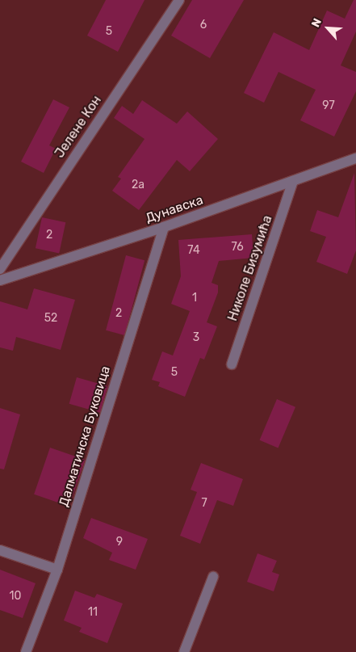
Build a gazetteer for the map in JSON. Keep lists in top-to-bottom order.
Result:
{
  "streets": {
    "street": [
      "Јелене Кон",
      "Дунавска",
      "Николе Бизумића",
      "Далматинска Буковица"
    ]
  },
  "crossings": [
    ["Дунавска", "Николе Бизумића"],
    ["Дунавска", "Далматинска Буковица"]
  ],
  "house_numbers": [
    "6",
    "5",
    "97",
    "2a",
    "2",
    "76",
    "74",
    "1",
    "2",
    "52",
    "3",
    "5",
    "7",
    "9",
    "10",
    "11"
  ],
  "north": "top left"
}
